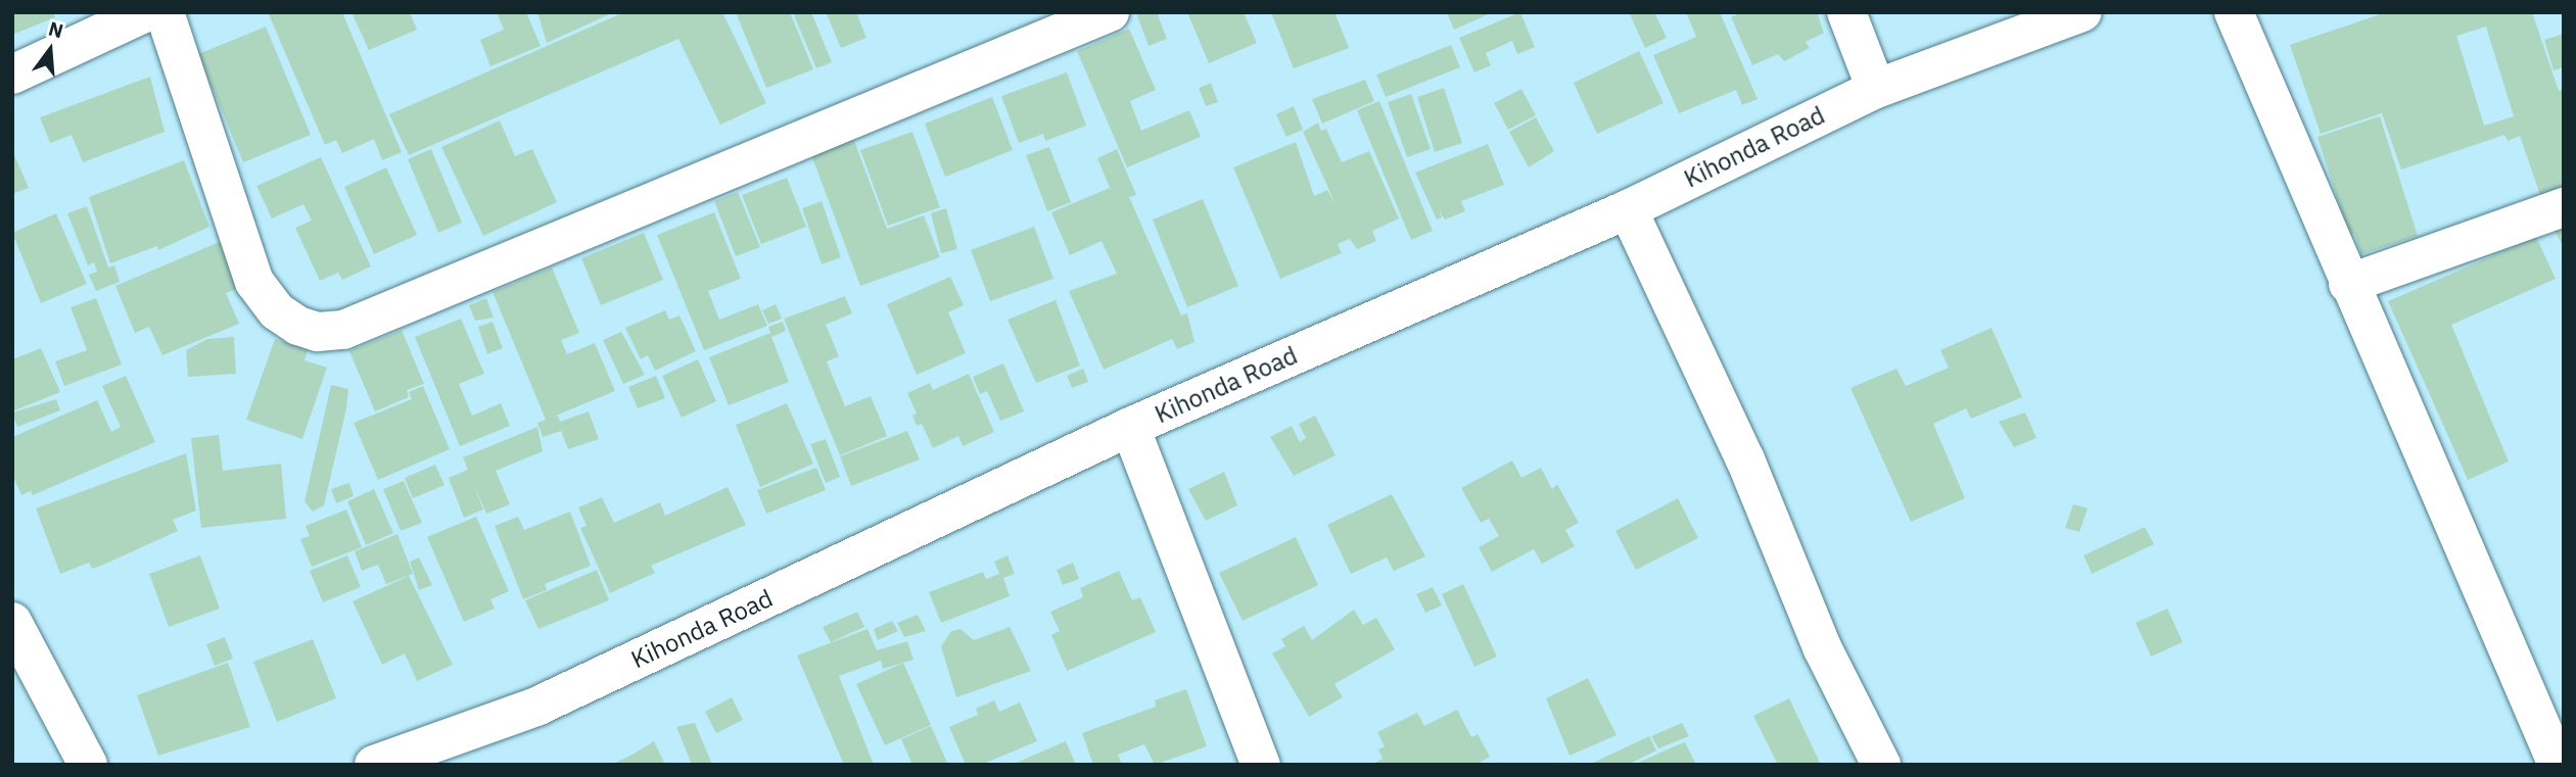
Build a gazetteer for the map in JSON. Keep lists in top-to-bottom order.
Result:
{
  "streets": {
    "street": ["Kihonda Road"]
  },
  "north": "top"
}
